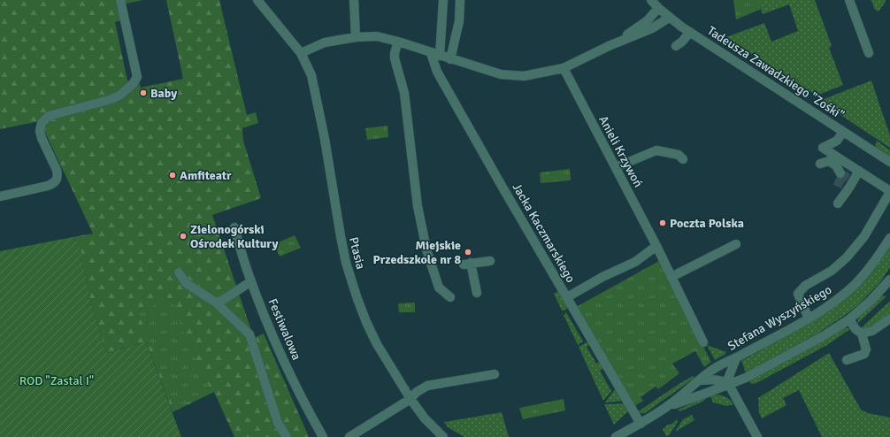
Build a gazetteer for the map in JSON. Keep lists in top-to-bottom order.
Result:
{
  "streets": {
    "street": [
      "Tadeusza Zawadzkiego \"Zośki\"",
      "Anieli Krzywoń",
      "Jacka Kaczmarskiego",
      "Ptasia",
      "Stefana Wyszyńskiego",
      "Festiwalowa"
    ]
  },
  "crossings": [
    ["Jacka Kaczmarskiego", "Stefana Wyszyńskiego"]
  ],
  "parks": ["ROD \"Zastal I\""],
  "places": [
    "Baby",
    "Amfiteatr",
    "Poczta Polska",
    "Zielonogórski Ośrodek Kultury",
    "Miejskie Przedszkole nr 8"
  ]
}
